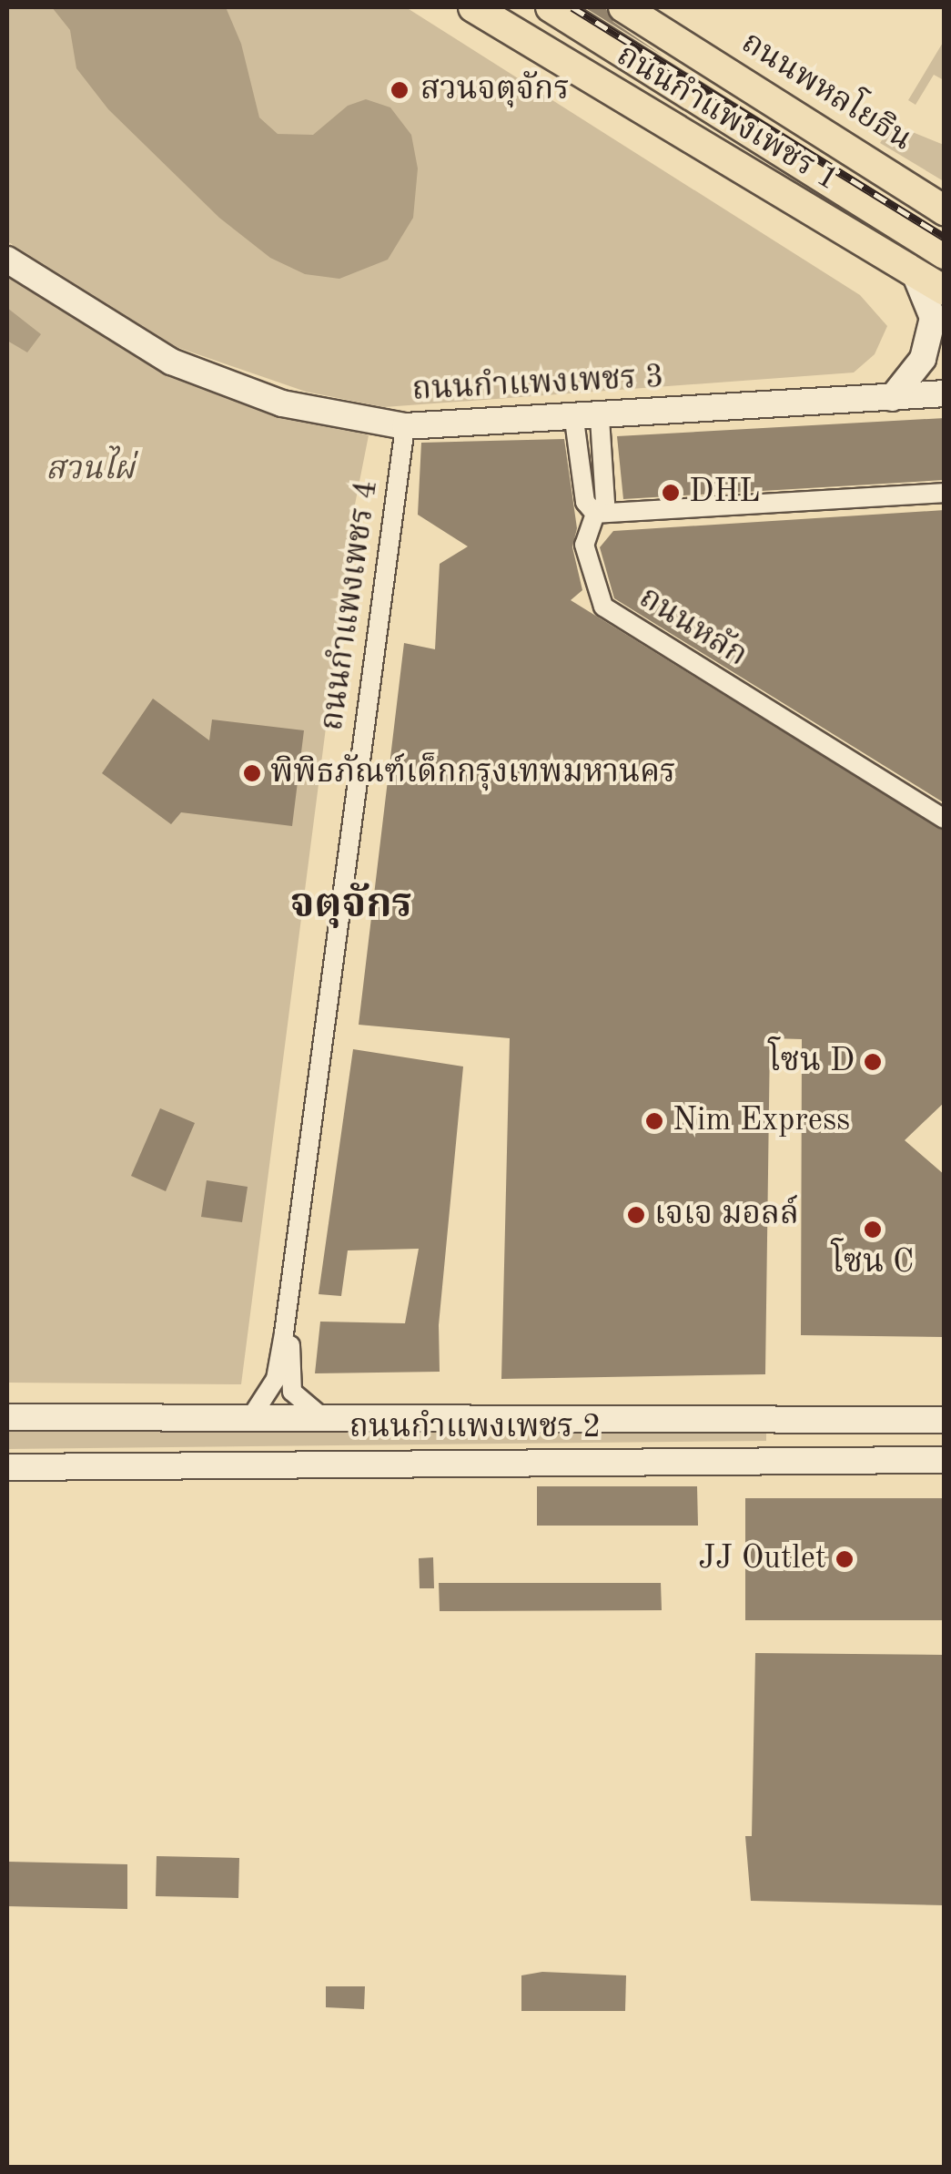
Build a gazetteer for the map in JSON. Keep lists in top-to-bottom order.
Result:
{
  "streets": {
    "main road": [
      "ถนนพหลโยธิน",
      "ถนนกำแพงเพชร 1",
      "ถนนกำแพงเพชร 3",
      "ถนนกำแพงเพชร 2"
    ],
    "street": ["ถนนกำแพงเพชร 4", "ถนนหลัก"]
  },
  "crossings": [
    ["ถนนกำแพงเพชร 3", "ถนนกำแพงเพชร 4"],
    ["ถนนกำแพงเพชร 3", "ถนนหลัก"],
    ["ถนนกำแพงเพชร 4", "ถนนกำแพงเพชร 2"]
  ],
  "districts": ["จตุจักร"],
  "parks": ["สวนไผ่"],
  "places": [
    "สวนจตุจักร",
    "DHL",
    "พิพิธภัณฑ์เด็กกรุงเทพมหานคร",
    "โซน D",
    "Nim Express",
    "เจเจ มอลล์",
    "โซน C",
    "JJ Outlet"
  ]
}
